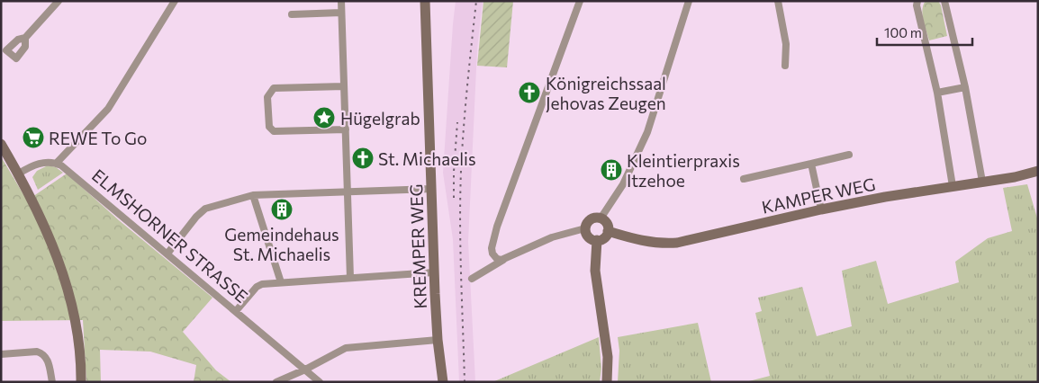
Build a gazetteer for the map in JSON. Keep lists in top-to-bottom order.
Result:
{
  "streets": {
    "main road": ["KAMPER WEG", "KREMPER WEG"],
    "street": ["ELMSHORNER STRASSE"]
  },
  "places": {
    "church": ["Königreichssaal Jehovas Zeugen", "St. Michaelis"],
    "place": ["Hügelgrab"],
    "supermarket": ["REWE To Go"],
    "building": ["Kleintierpraxis Itzehoe", "Gemeindehaus St. Michaelis"]
  },
  "scale_bar": "100 m"
}
